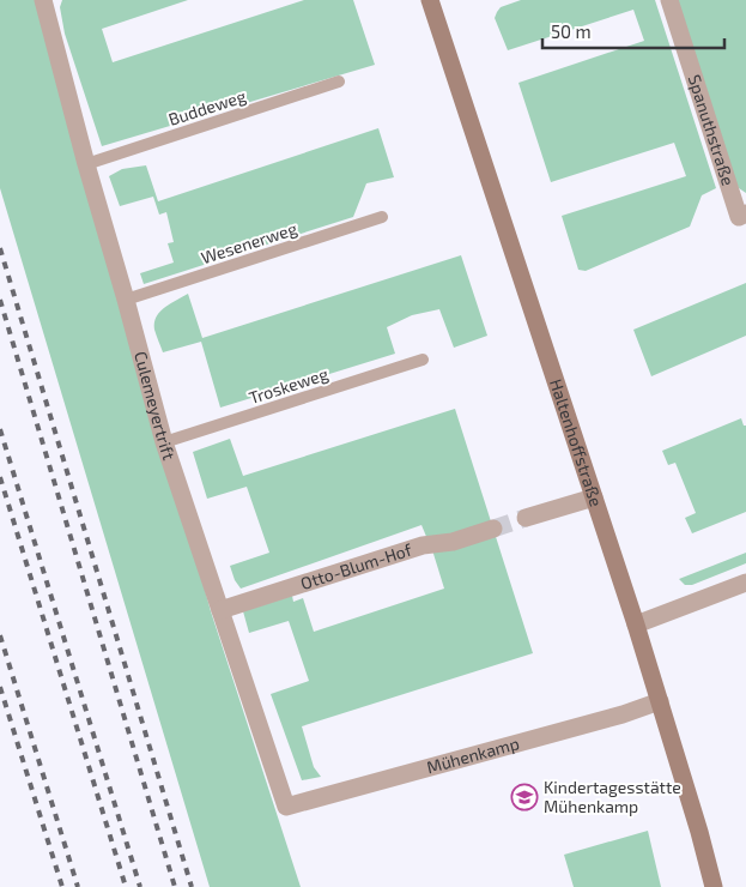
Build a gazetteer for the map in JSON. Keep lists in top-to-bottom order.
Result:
{
  "streets": {
    "street": [
      "Spanuthstraße",
      "Culemeyertrift",
      "Haltenhoffstraße",
      "Otto-Blum-Hof",
      "Mühenkamp"
    ],
    "lane": ["Buddeweg", "Wesenerweg", "Troskeweg"]
  },
  "crossings": [
    ["Buddeweg", "Culemeyertrift"],
    ["Wesenerweg", "Culemeyertrift"],
    ["Troskeweg", "Culemeyertrift"],
    ["Culemeyertrift", "Otto-Blum-Hof"],
    ["Culemeyertrift", "Mühenkamp"],
    ["Haltenhoffstraße", "Mühenkamp"]
  ],
  "places": {
    "school or university": ["Kindertagesstätte Mühenkamp"]
  },
  "scale_bar": "50 m"
}
